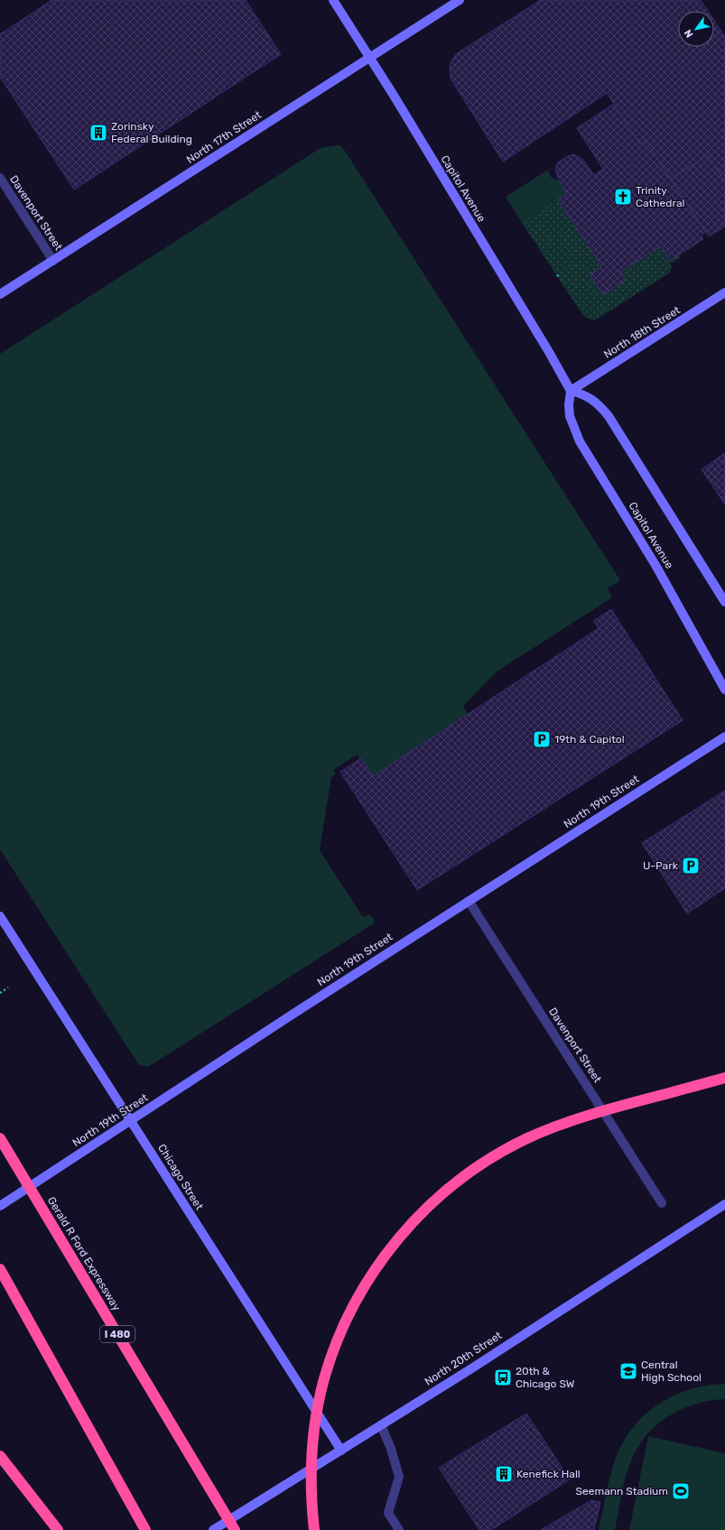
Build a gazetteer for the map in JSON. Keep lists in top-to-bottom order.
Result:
{
  "streets": {
    "highway": ["Gerald R Ford Expressway", "I 480"],
    "street": [
      "North 17th Street",
      "Capitol Avenue",
      "Davenport Street",
      "North 18th Street",
      "North 19th Street",
      "Chicago Street",
      "North 20th Street"
    ]
  },
  "crossings": [
    ["North 17th Street", "Capitol Avenue"],
    ["North 17th Street", "Davenport Street"],
    ["Capitol Avenue", "North 18th Street"],
    ["Davenport Street", "North 19th Street"],
    ["North 19th Street", "Chicago Street"],
    ["Chicago Street", "North 20th Street"]
  ],
  "places": {
    "building": ["Zorinsky Federal Building", "Kenefick Hall"],
    "church": ["Trinity Cathedral"],
    "parking": ["19th & Capitol", "U-Park"],
    "school or university": ["Central High School"],
    "bus stop": ["20th & Chicago SW"],
    "sports": ["Seemann Stadium"]
  },
  "north": "bottom left"
}
